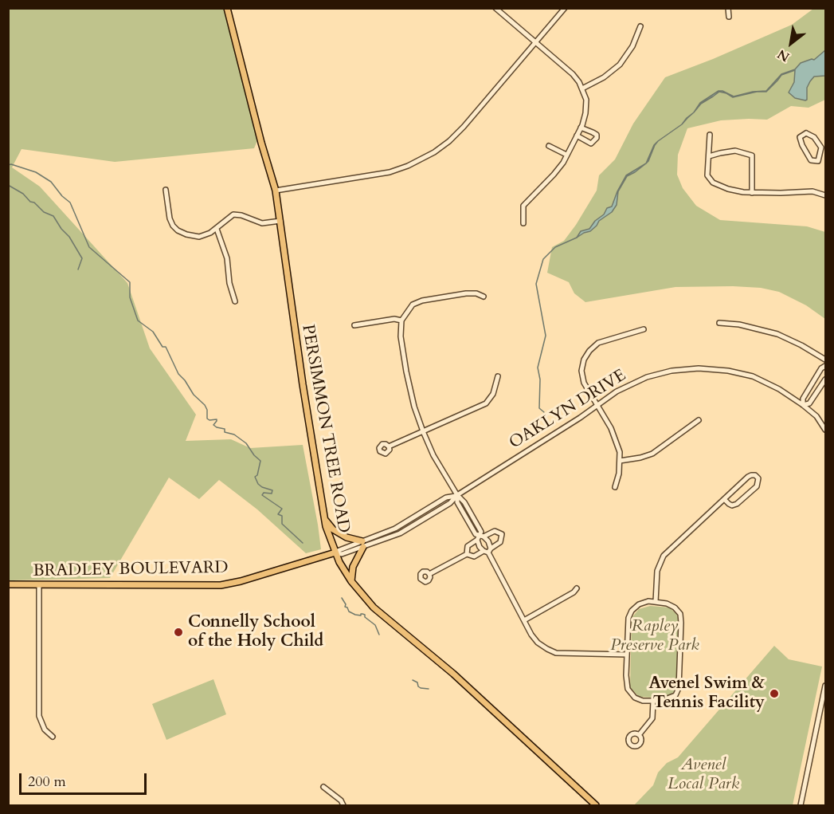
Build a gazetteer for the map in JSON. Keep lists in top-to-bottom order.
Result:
{
  "streets": {
    "main road": ["PERSIMMON TREE ROAD", "BRADLEY BOULEVARD"],
    "street": ["OAKLYN DRIVE"]
  },
  "crossings": [
    ["OAKLYN DRIVE", "PERSIMMON TREE ROAD"],
    ["OAKLYN DRIVE", "BRADLEY BOULEVARD"],
    ["PERSIMMON TREE ROAD", "BRADLEY BOULEVARD"]
  ],
  "parks": ["Rapley Preserve Park", "Avenel Local Park"],
  "places": ["Connelly School of the Holy Child", "Avenel Swim & Tennis Facility"],
  "scale_bar": "200 m",
  "north": "bottom left"
}
